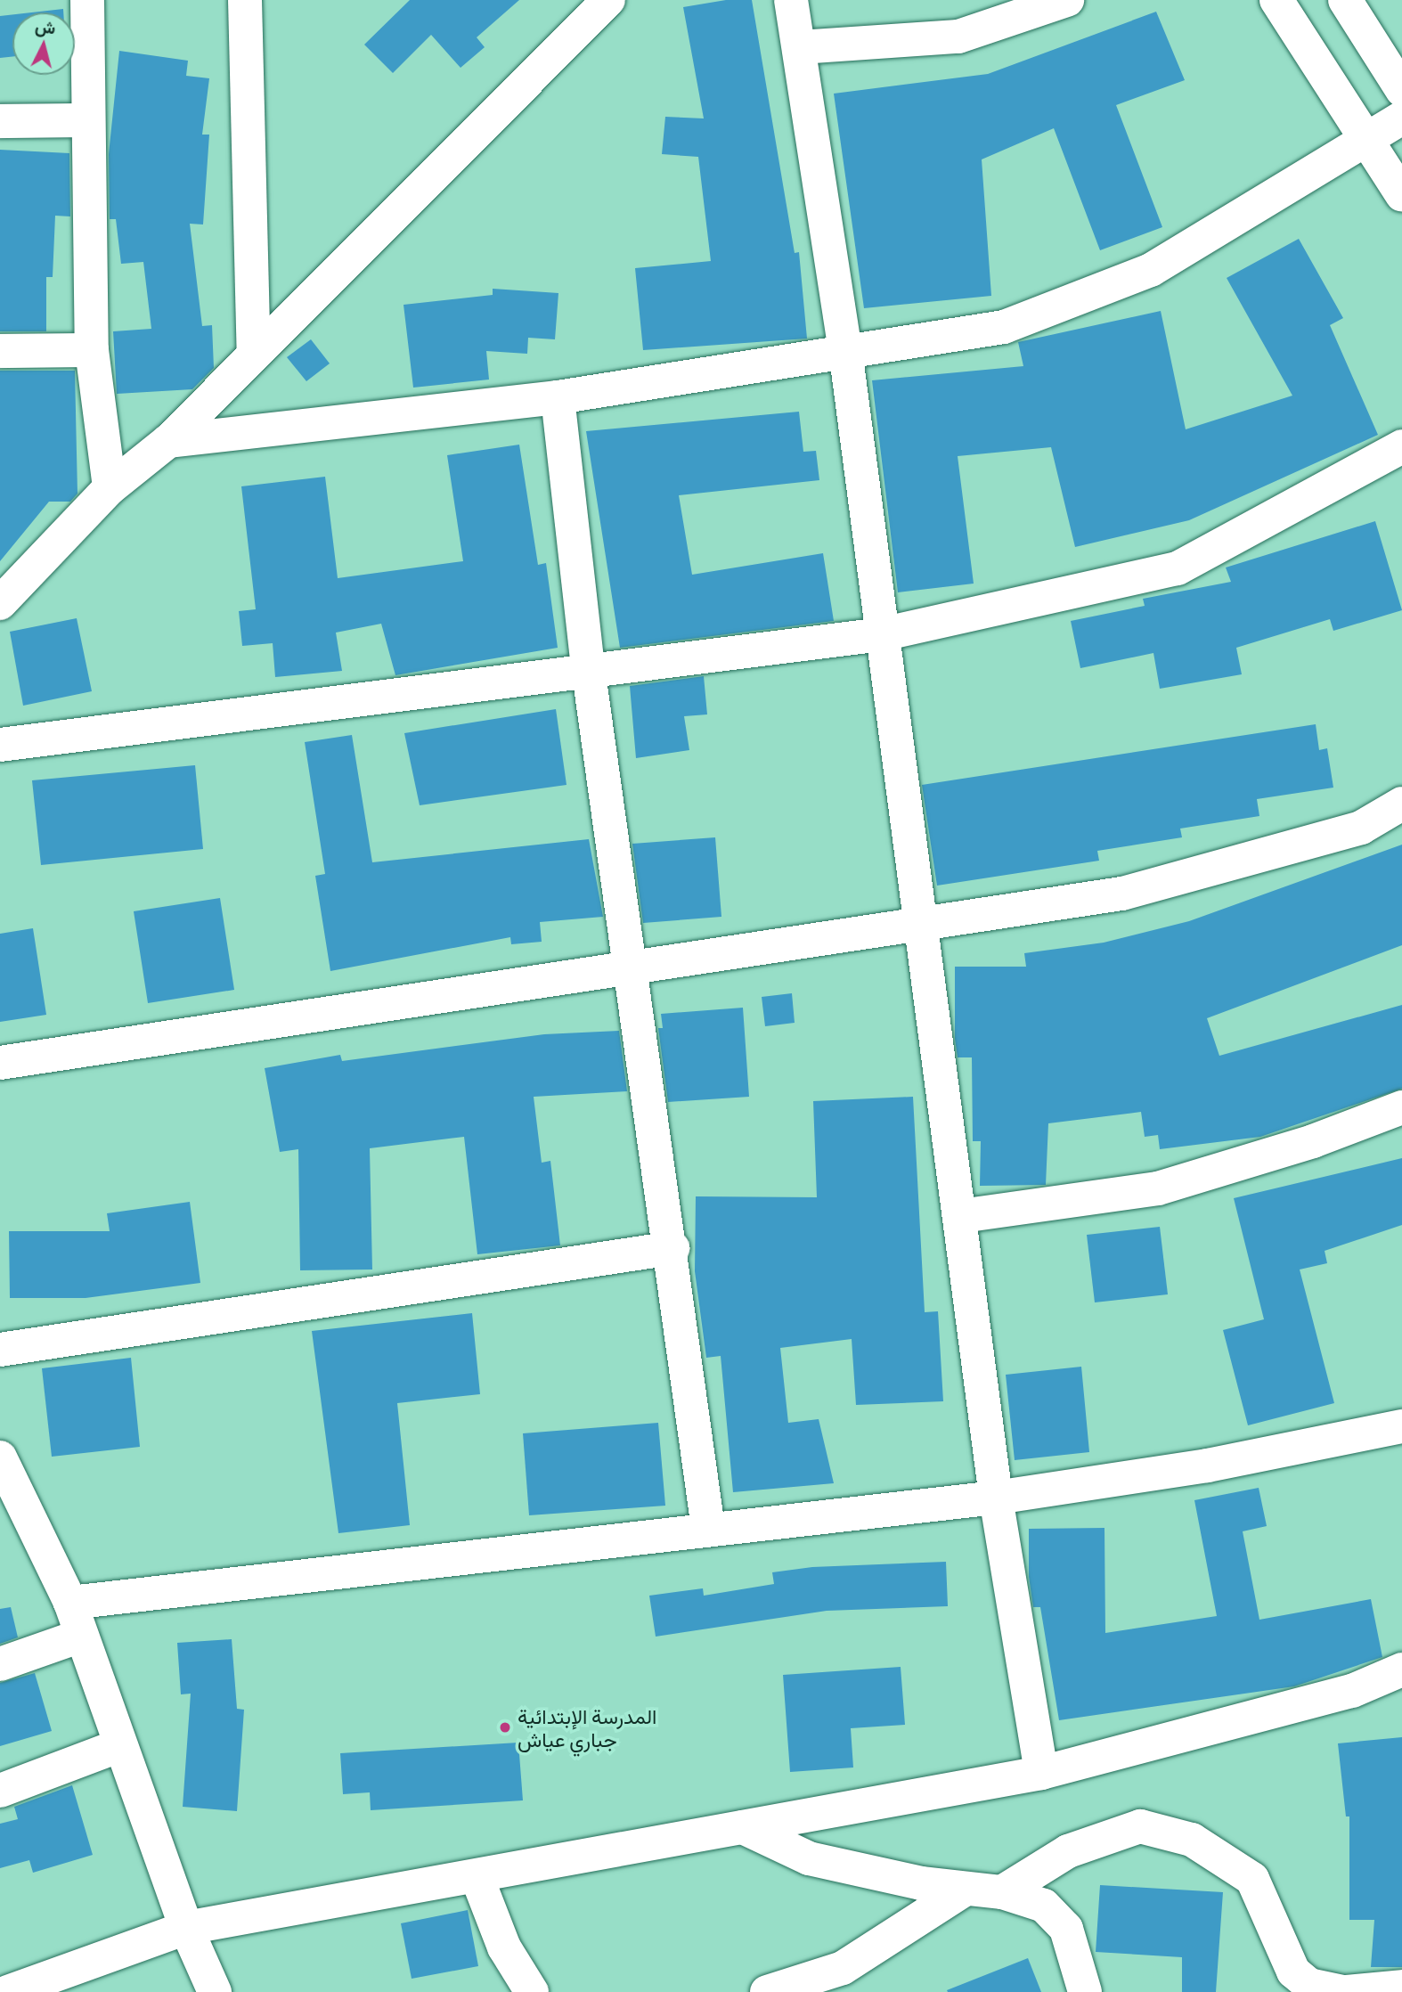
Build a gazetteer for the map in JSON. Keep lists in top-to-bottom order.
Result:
{
  "places": ["المدرسة الإبتدائية جباري عياش"],
  "north": "top"
}
